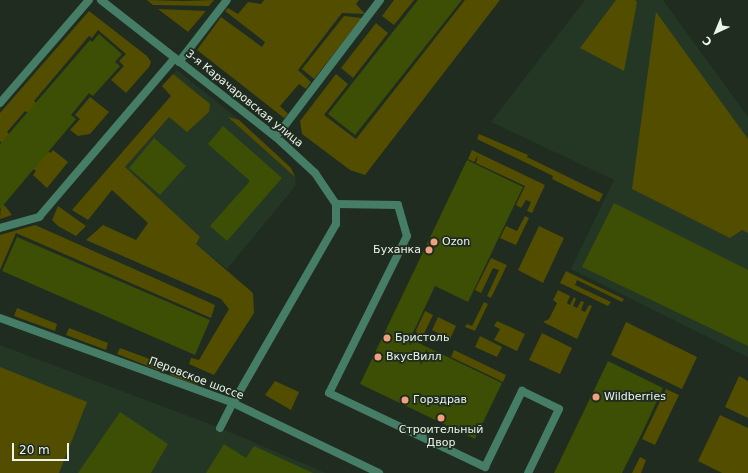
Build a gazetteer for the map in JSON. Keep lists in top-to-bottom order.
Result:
{
  "streets": {
    "street": ["3-я Карачаровская улица", "Перовское шоссе"]
  },
  "places": [
    "Ozon",
    "Буханка",
    "Бристоль",
    "ВкусВилл",
    "Wildberries",
    "Горздрав",
    "Строительный Двор"
  ],
  "scale_bar": "20 m",
  "north": "bottom left"
}
